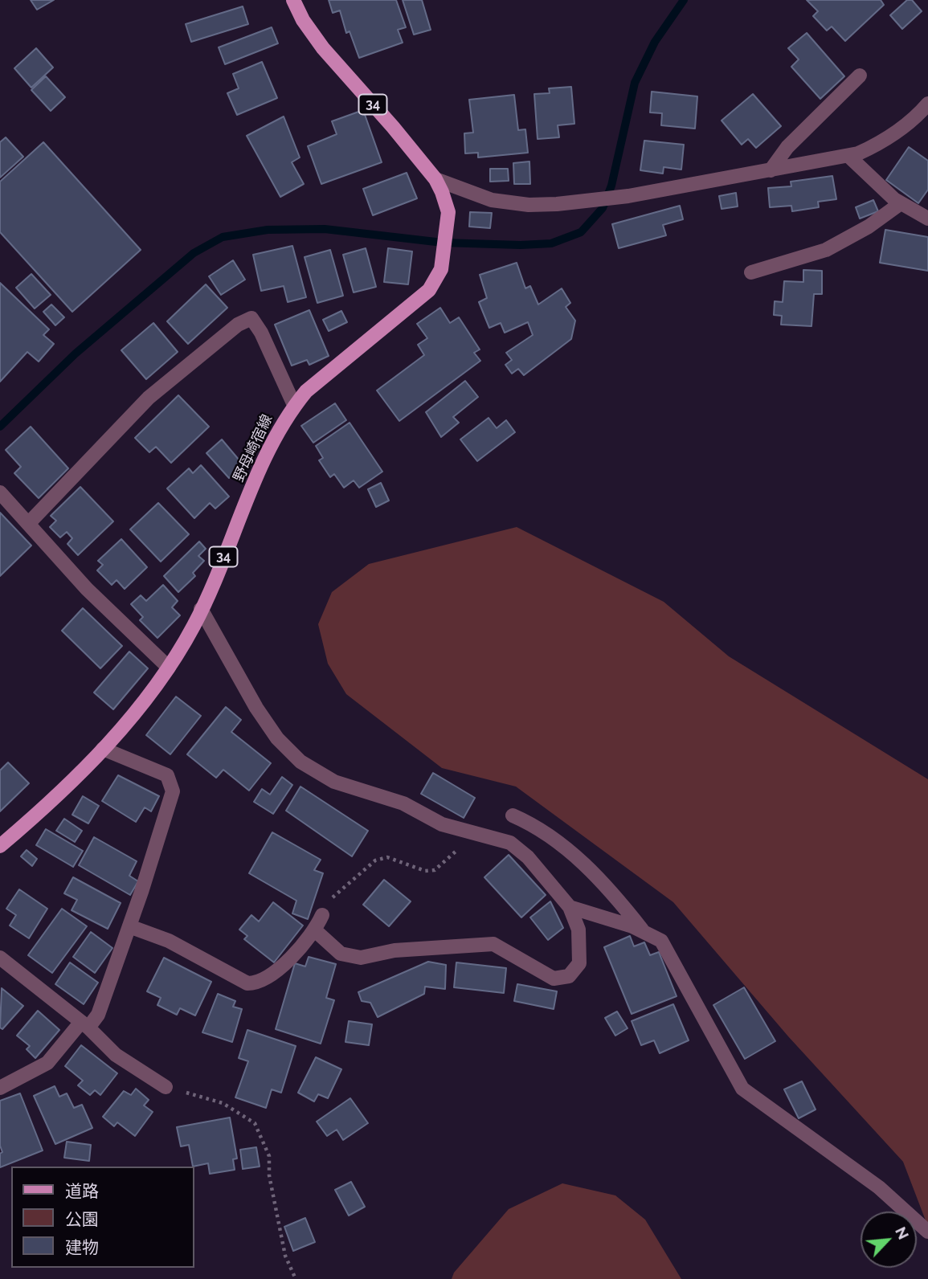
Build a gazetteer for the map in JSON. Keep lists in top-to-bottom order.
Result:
{
  "streets": {
    "main road": ["34", "野母崎宿線"]
  },
  "legend": ["道路", "公園", "建物"],
  "north": "top right"
}
